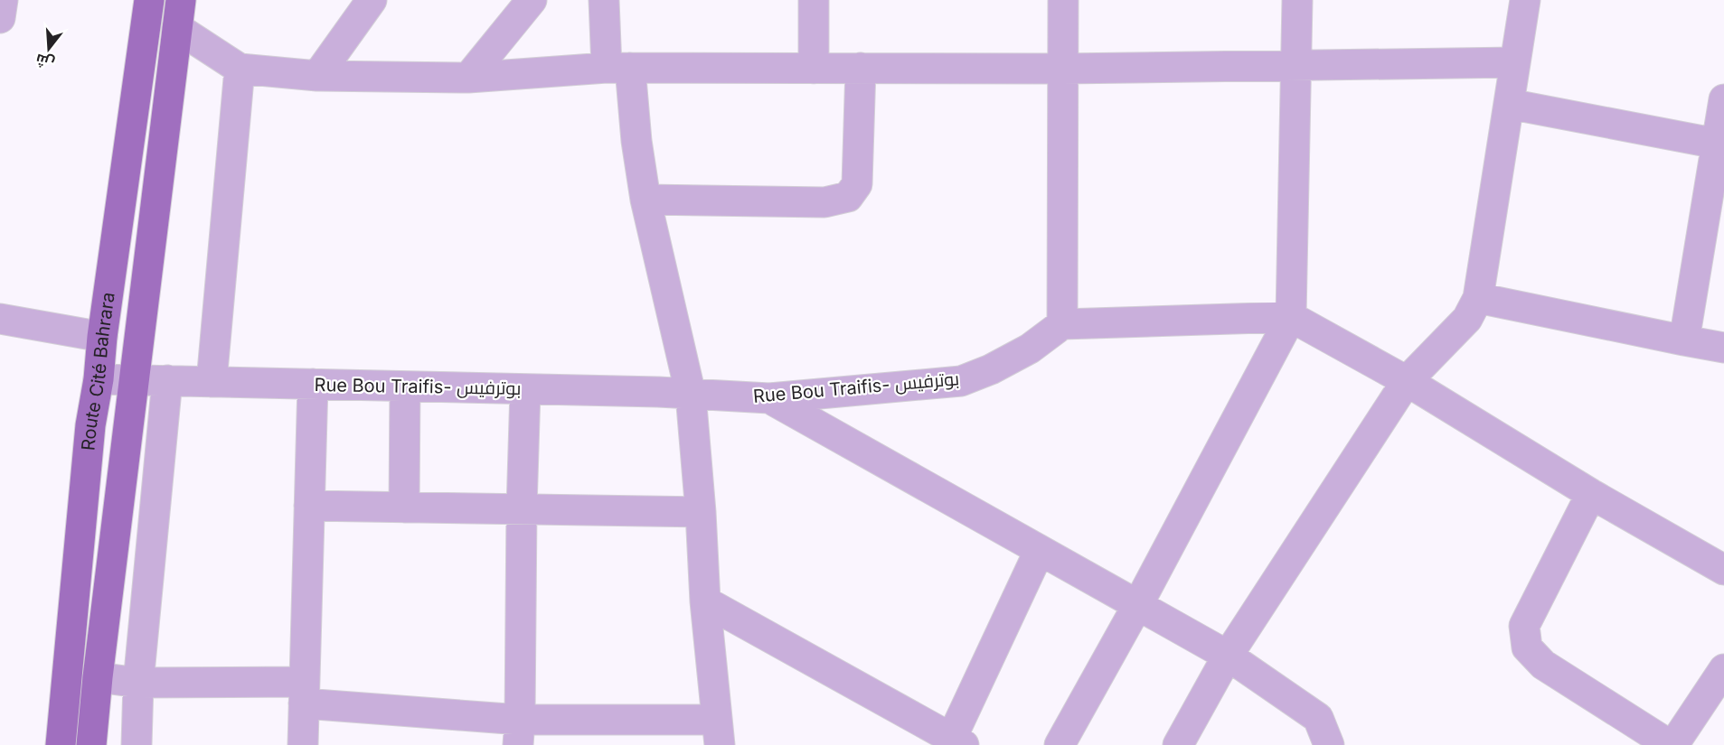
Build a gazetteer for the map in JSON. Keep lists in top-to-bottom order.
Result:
{
  "streets": {
    "main road": ["Route Cité Bahrara"],
    "street": ["Rue Bou Traifis- بوترفيس"]
  },
  "crossings": [
    ["Route Cité Bahrara", "Rue Bou Traifis- بوترفيس"]
  ],
  "north": "bottom"
}
